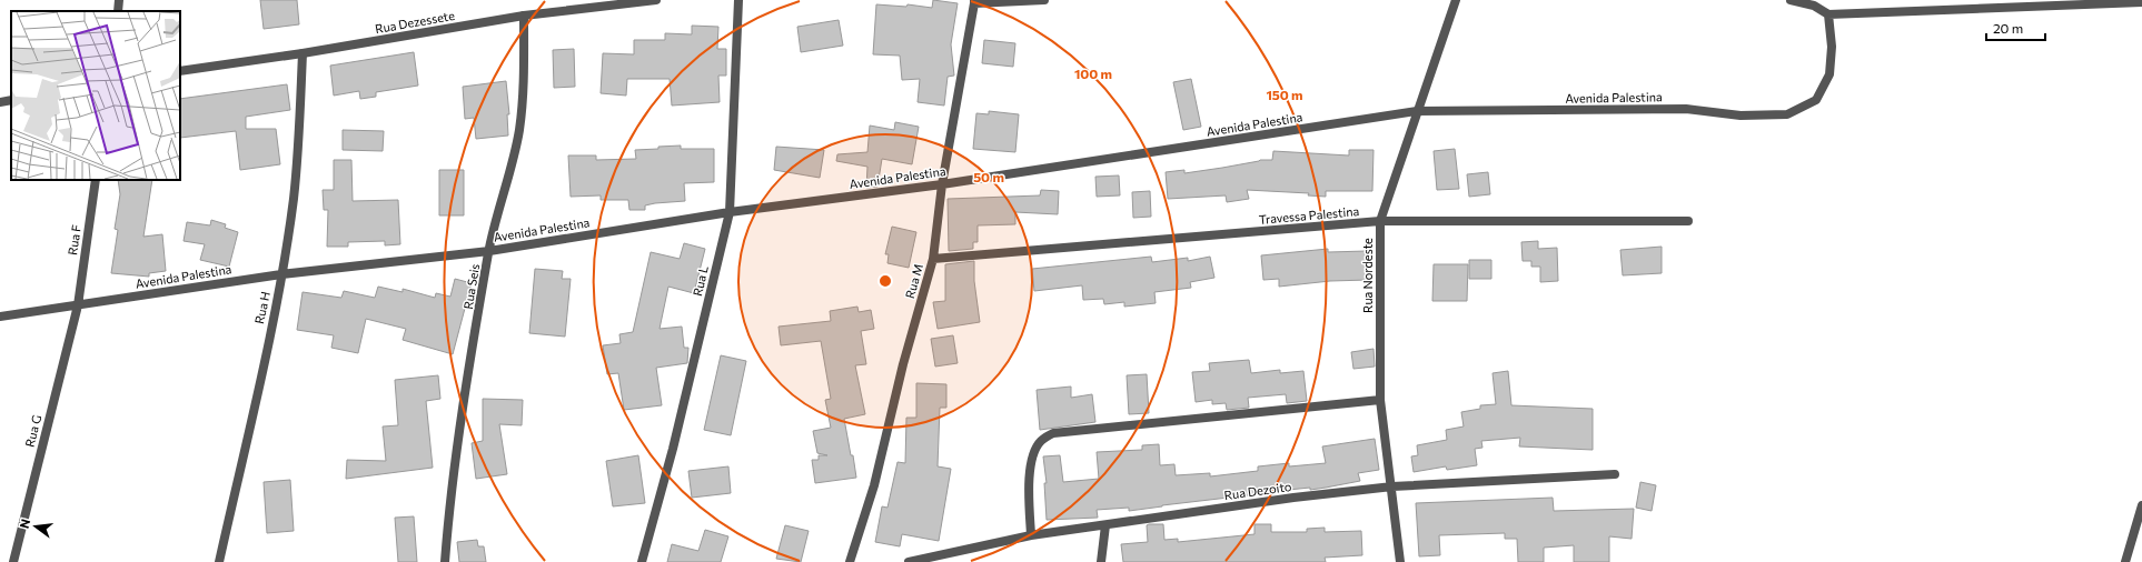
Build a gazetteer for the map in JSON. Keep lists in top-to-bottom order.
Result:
{
  "streets": {
    "street": [
      "Rua Dezessete",
      "Avenida Palestina",
      "Travessa Palestina",
      "Rua F",
      "Rua Nordeste",
      "Rua L",
      "Rua M",
      "Rua Seis",
      "Rua H",
      "Rua G",
      "Rua Dezoito"
    ]
  },
  "crossings": [
    ["Rua Dezessete", "Rua Seis"],
    ["Rua Dezessete", "Rua H"],
    ["Avenida Palestina", "Rua F"],
    ["Avenida Palestina", "Rua Nordeste"],
    ["Avenida Palestina", "Rua L"],
    ["Avenida Palestina", "Rua M"],
    ["Avenida Palestina", "Rua Seis"],
    ["Avenida Palestina", "Rua H"],
    ["Avenida Palestina", "Rua G"],
    ["Travessa Palestina", "Rua Nordeste"],
    ["Travessa Palestina", "Rua M"],
    ["Rua F", "Rua G"],
    ["Rua Nordeste", "Rua Dezoito"]
  ],
  "scale_bar": "20 m",
  "north": "left",
  "rings": ["100 m", "150 m", "50 m"]
}
